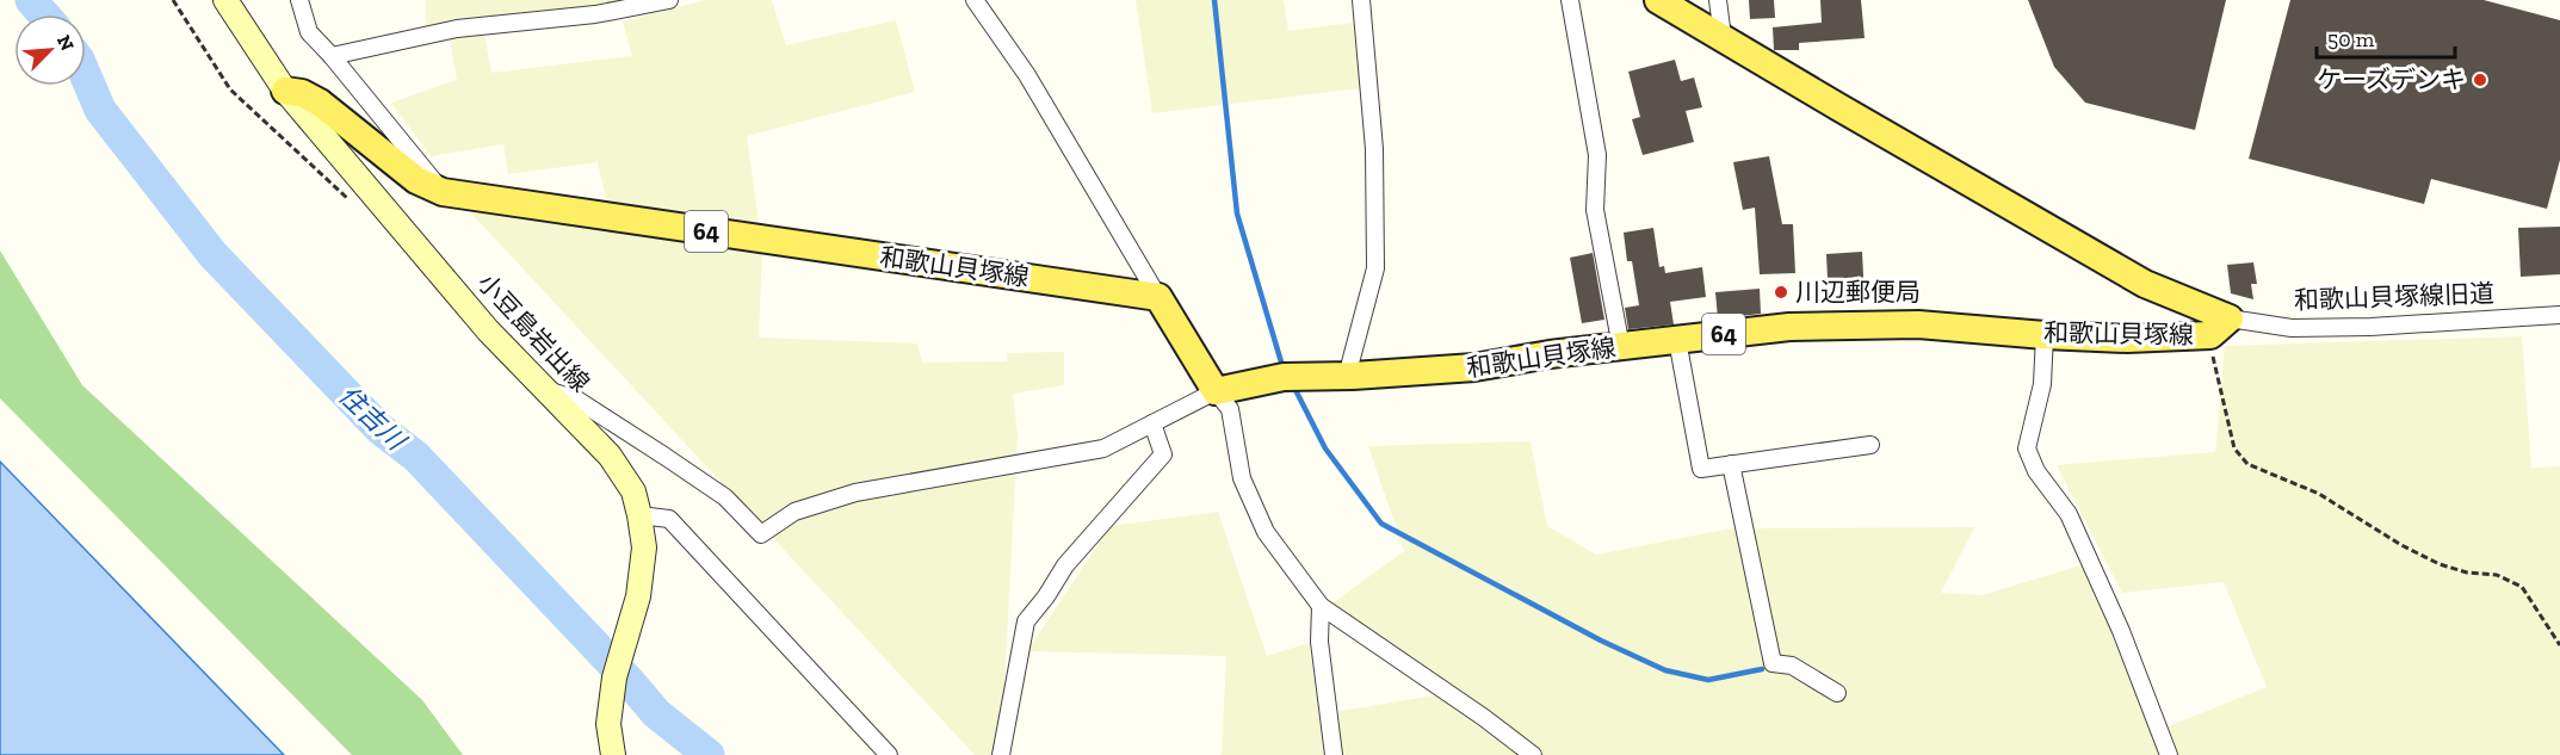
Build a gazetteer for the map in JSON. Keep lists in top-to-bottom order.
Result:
{
  "streets": {
    "main road": ["64", "和歌山貝塚線", "小豆島岩出線"],
    "street": ["和歌山貝塚線旧道"]
  },
  "crossings": [
    ["和歌山貝塚線", "和歌山貝塚線旧道"],
    ["和歌山貝塚線", "小豆島岩出線"]
  ],
  "water": ["住吉川"],
  "places": ["ケーズデンキ", "川辺郵便局"],
  "scale_bar": "50 m",
  "north": "top right"
}
